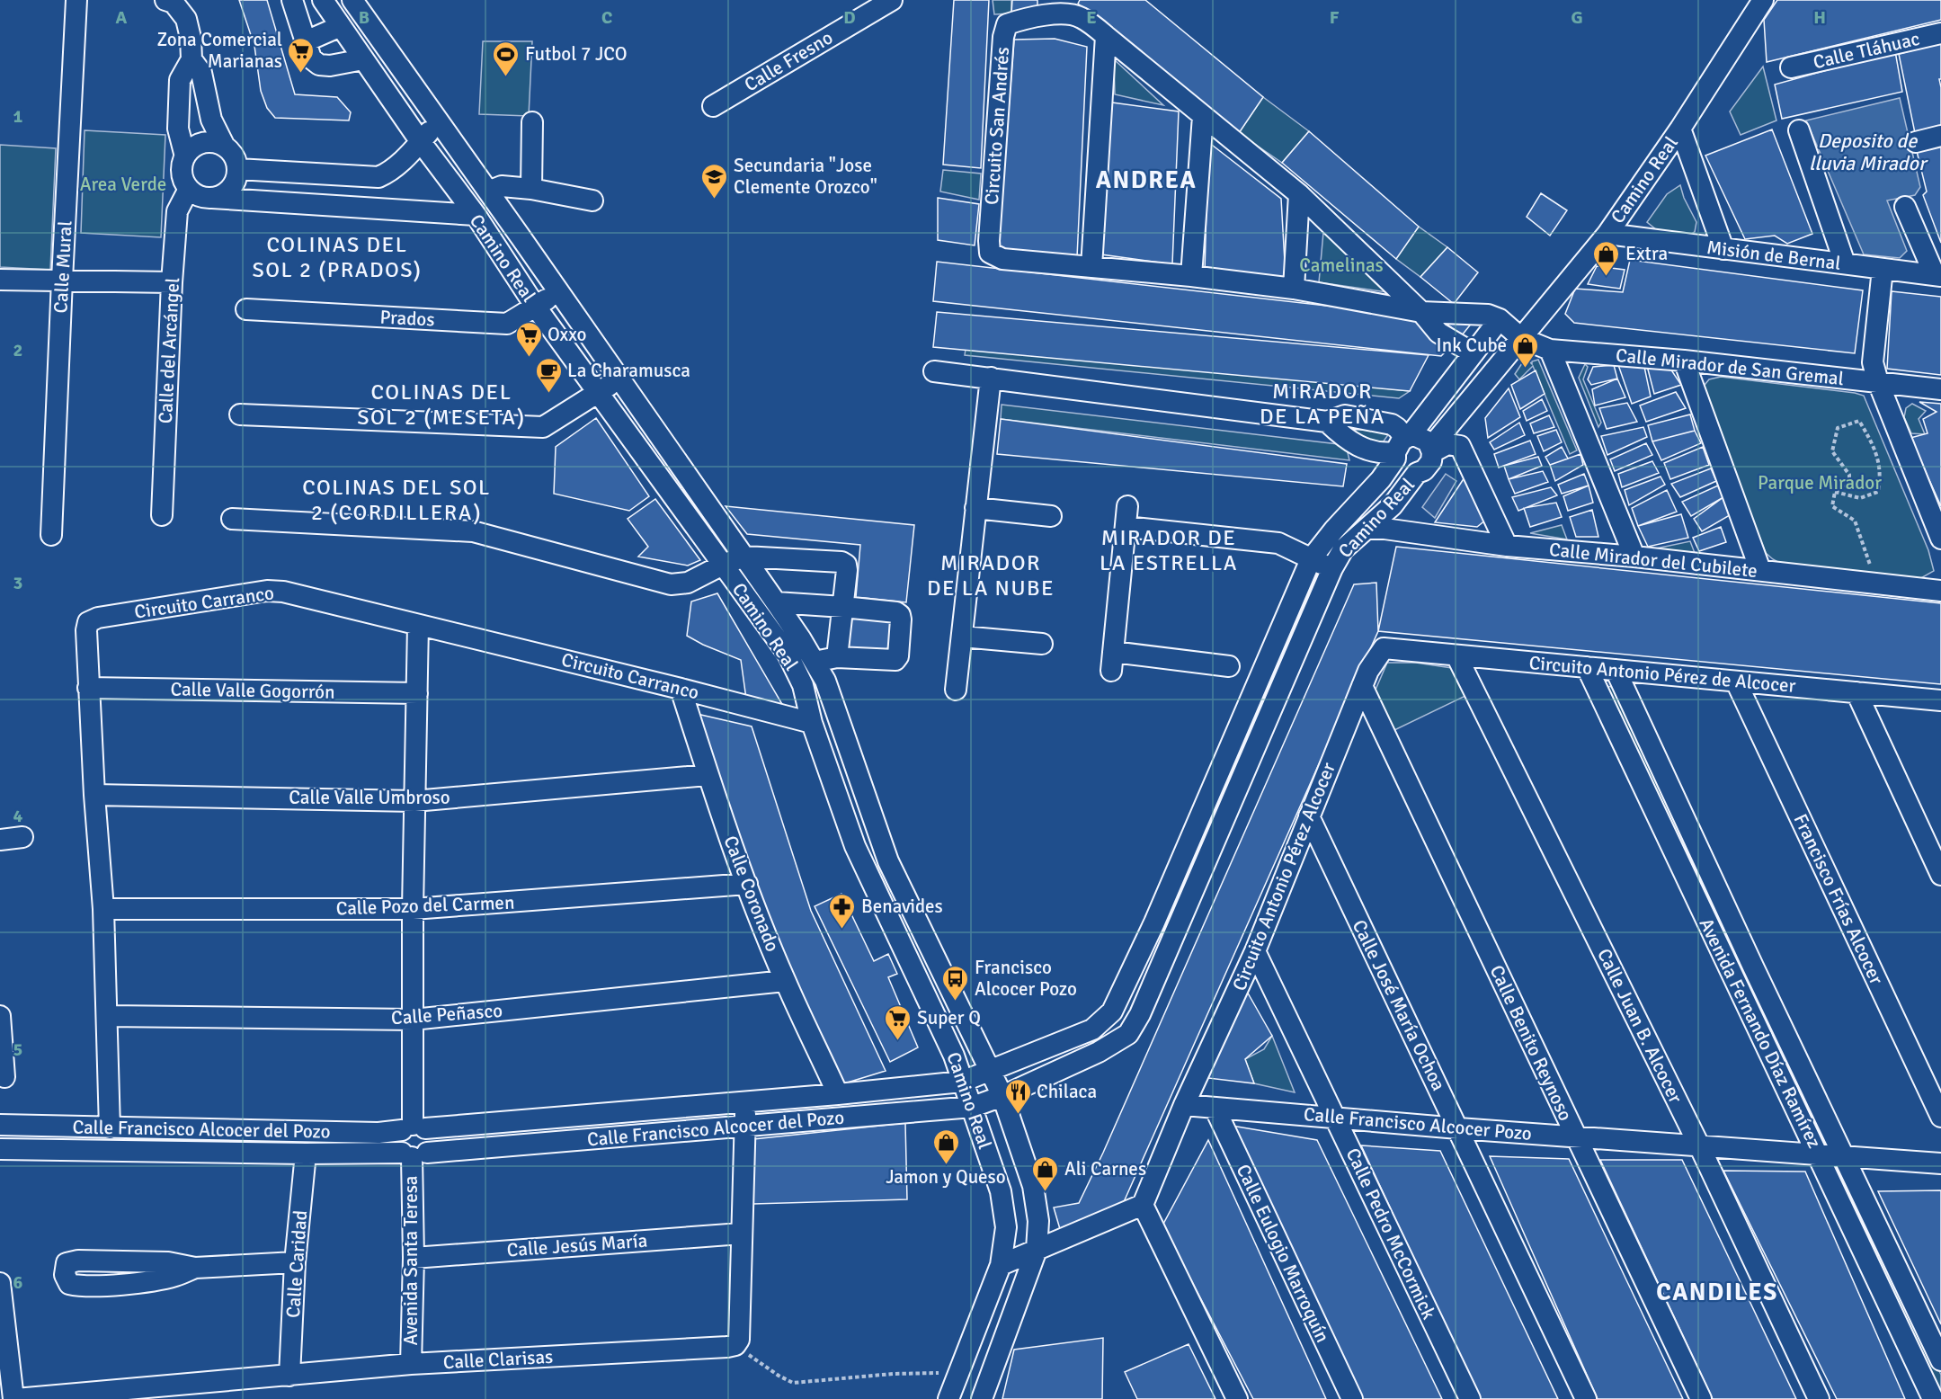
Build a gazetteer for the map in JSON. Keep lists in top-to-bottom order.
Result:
{
  "streets": {
    "street": [
      "Calle Tláhuac",
      "Calle Fresno",
      "Circuito San Andrés",
      "Camino Real",
      "Misión de Bernal",
      "Calle Mural",
      "Prados",
      "Calle del Arcángel",
      "Calle Mirador de San Gremal",
      "Calle Mirador del Cubilete",
      "Circuito Carranco",
      "Circuito Antonio Pérez de Alcocer",
      "Calle Valle Gogorrón",
      "Calle Valle Umbroso",
      "Circuito Antonio Pérez Alcocer",
      "Calle Coronado",
      "Francisco Frías Alcocer",
      "Calle Pozo del Carmen",
      "Calle José María Ochoa",
      "Calle Peñasco",
      "Calle Juan B. Alcocer",
      "Avenida Fernando Díaz Ramírez",
      "Calle Benito Reynoso",
      "Calle Francisco Alcocer Pozo",
      "Calle Francisco Alcocer del Pozo",
      "Calle Pedro McCormick",
      "Calle Jesús María",
      "Calle Eulogio Marroquín",
      "Avenida Santa Teresa",
      "Calle Caridad",
      "Calle Clarisas"
    ]
  },
  "crossings": [
    ["Circuito San Andrés", "Camino Real"],
    ["Camino Real", "Misión de Bernal"],
    ["Camino Real", "Prados"],
    ["Camino Real", "Calle Mirador de San Gremal"],
    ["Camino Real", "Calle Mirador del Cubilete"],
    ["Camino Real", "Circuito Carranco"],
    ["Camino Real", "Calle Francisco Alcocer del Pozo"],
    ["Circuito Carranco", "Calle Valle Gogorrón"],
    ["Circuito Carranco", "Calle Valle Umbroso"],
    ["Circuito Carranco", "Calle Coronado"],
    ["Circuito Carranco", "Calle Pozo del Carmen"],
    ["Circuito Carranco", "Calle Peñasco"],
    ["Circuito Carranco", "Calle Francisco Alcocer del Pozo"],
    ["Circuito Antonio Pérez de Alcocer", "Circuito Antonio Pérez Alcocer"],
    ["Circuito Antonio Pérez de Alcocer", "Francisco Frías Alcocer"],
    ["Circuito Antonio Pérez de Alcocer", "Calle Juan B. Alcocer"],
    ["Circuito Antonio Pérez de Alcocer", "Avenida Fernando Díaz Ramírez"],
    ["Calle Valle Umbroso", "Calle Coronado"],
    ["Circuito Antonio Pérez Alcocer", "Calle José María Ochoa"],
    ["Circuito Antonio Pérez Alcocer", "Calle Benito Reynoso"],
    ["Circuito Antonio Pérez Alcocer", "Calle Francisco Alcocer Pozo"],
    ["Circuito Antonio Pérez Alcocer", "Calle Pedro McCormick"],
    ["Calle Coronado", "Calle Pozo del Carmen"],
    ["Calle Coronado", "Calle Peñasco"],
    ["Calle Coronado", "Calle Francisco Alcocer del Pozo"],
    ["Calle José María Ochoa", "Calle Francisco Alcocer Pozo"],
    ["Calle Juan B. Alcocer", "Calle Francisco Alcocer Pozo"],
    ["Avenida Fernando Díaz Ramírez", "Calle Francisco Alcocer Pozo"],
    ["Calle Benito Reynoso", "Calle Francisco Alcocer Pozo"],
    ["Calle Francisco Alcocer Pozo", "Calle Pedro McCormick"],
    ["Calle Francisco Alcocer Pozo", "Calle Eulogio Marroquín"],
    ["Calle Francisco Alcocer del Pozo", "Avenida Santa Teresa"],
    ["Calle Francisco Alcocer del Pozo", "Calle Caridad"],
    ["Calle Jesús María", "Avenida Santa Teresa"],
    ["Avenida Santa Teresa", "Calle Clarisas"],
    ["Calle Caridad", "Calle Clarisas"]
  ],
  "districts": [
    "ANDREA",
    "COLINAS DEL SOL 2 (PRADOS)",
    "MIRADOR DE LA PEÑA",
    "COLINAS DEL SOL 2 (MESETA)",
    "COLINAS DEL SOL 2 (CORDILLERA)",
    "MIRADOR DE LA ESTRELLA",
    "MIRADOR DE LA NUBE",
    "CANDILES"
  ],
  "water": ["Deposito de lluvia Mirador"],
  "parks": ["Area Verde", "Camelinas", "Parque Mirador"],
  "places": {
    "supermarket": ["Zona Comercial Marianas", "Oxxo", "Super Q"],
    "sports": ["Futbol 7 JCO"],
    "school or university": ["Secundaria \"Jose Clemente Orozco\""],
    "shop": [
      "Extra",
      "Ink Cube",
      "Jamon y Queso",
      "Ali Carnes"
    ],
    "cafe": ["La Charamusca"],
    "pharmacy": ["Benavides"],
    "bus stop": ["Francisco Alcocer Pozo"],
    "restaurant": ["Chilaca"]
  },
  "grid": {
    "columns": [
      "A",
      "B",
      "C",
      "D",
      "E",
      "F",
      "G",
      "H"
    ],
    "rows": [
      "1",
      "2",
      "3",
      "4",
      "5",
      "6"
    ]
  }
}
